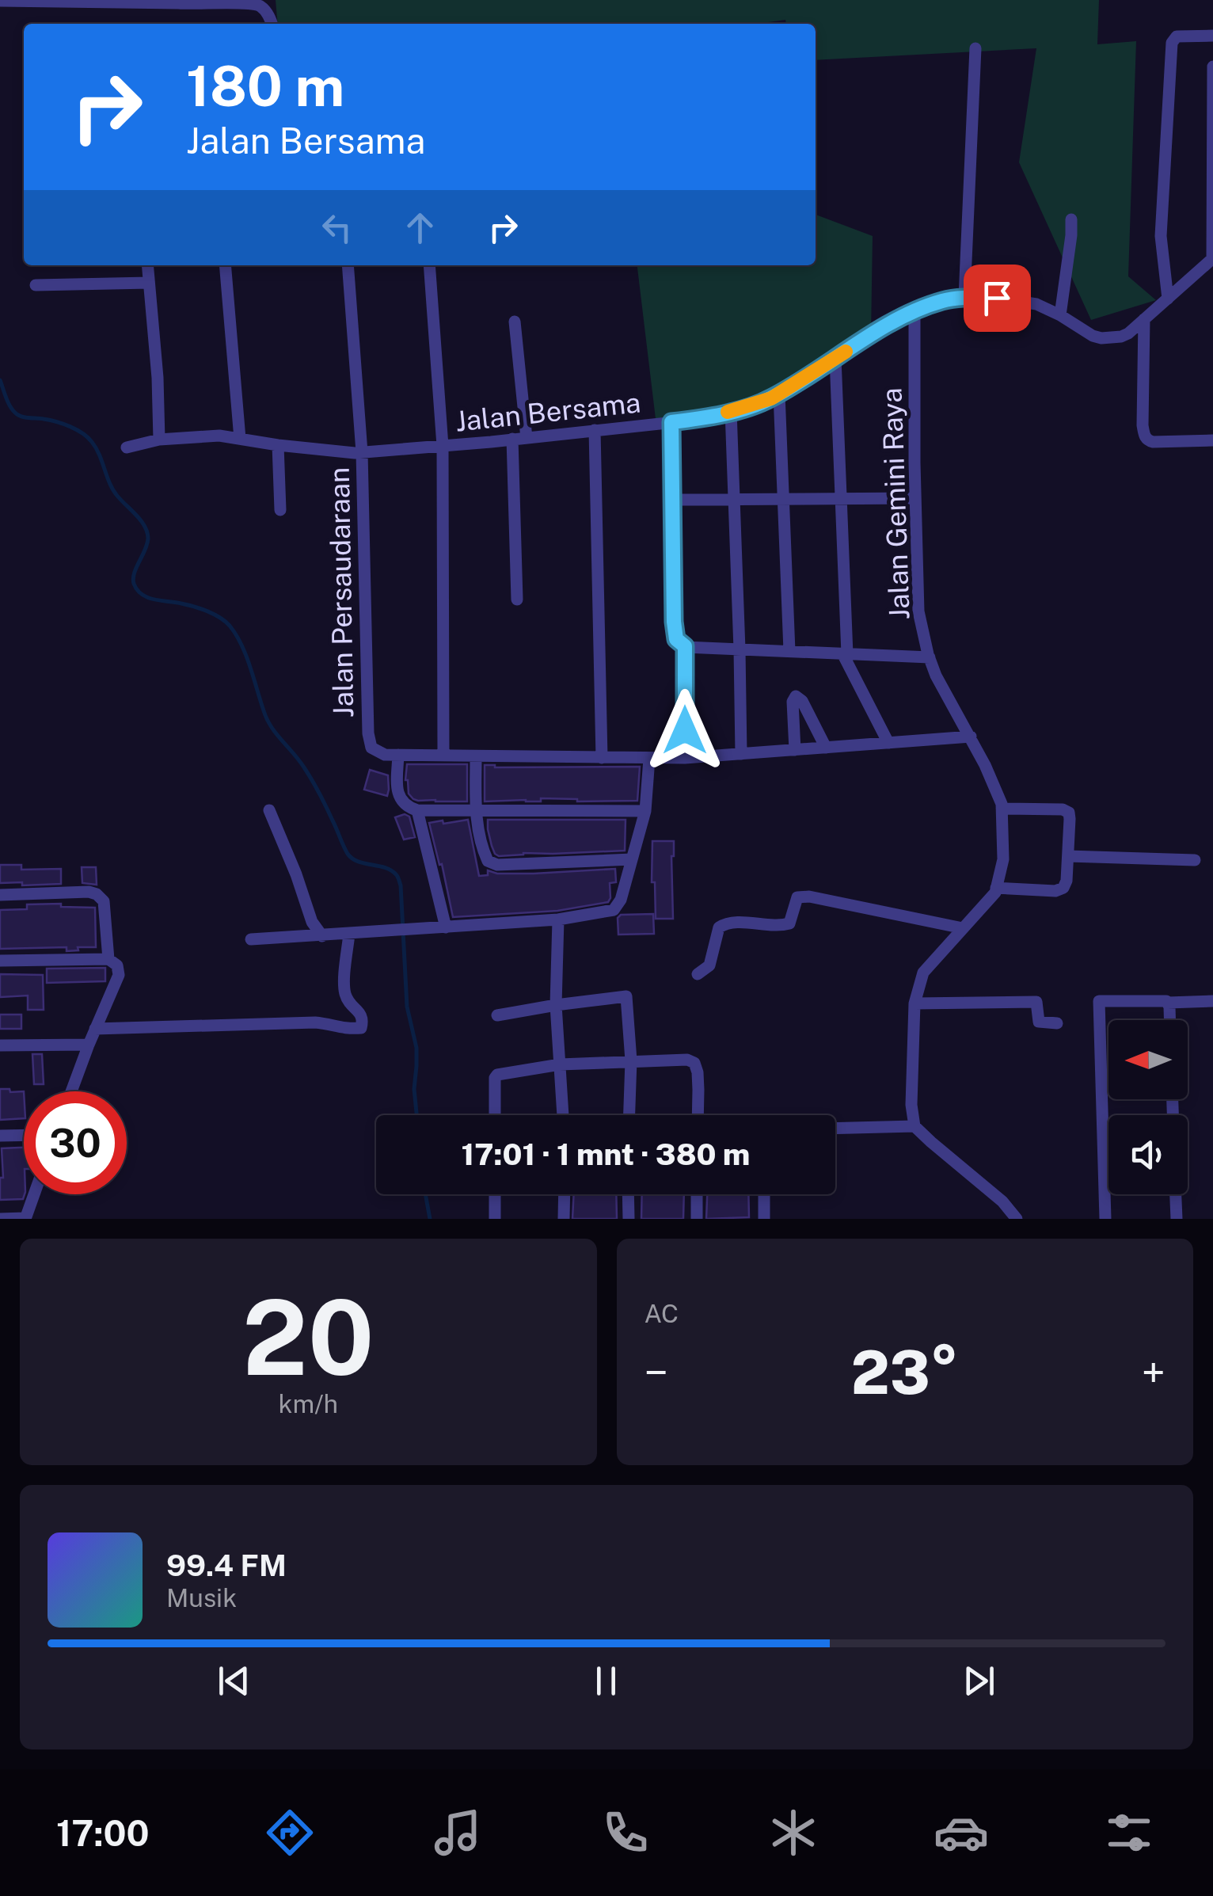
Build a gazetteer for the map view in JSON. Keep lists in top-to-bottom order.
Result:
{
  "streets": {
    "street": ["Jalan Bersama", "Jalan Gemini Raya", "Jalan Persaudaraan"]
  },
  "crossings": [
    ["Jalan Bersama", "Jalan Gemini Raya"],
    ["Jalan Bersama", "Jalan Persaudaraan"],
    ["Jalan Gemini Raya", "Jalan Persaudaraan"]
  ],
  "north": "left",
  "page": {
    "turn": ["180 m", "Jalan Bersama"],
    "limit": "30",
    "trip": "17:01 · 1 mnt · 380 m",
    "tile": [
      ["20", "km/h"],
      "AC"
    ],
    "heat": ["−", "23°", "+"],
    "song": ["99.4 FM", "Musik"],
    "tabs": "17:00"
  }
}
